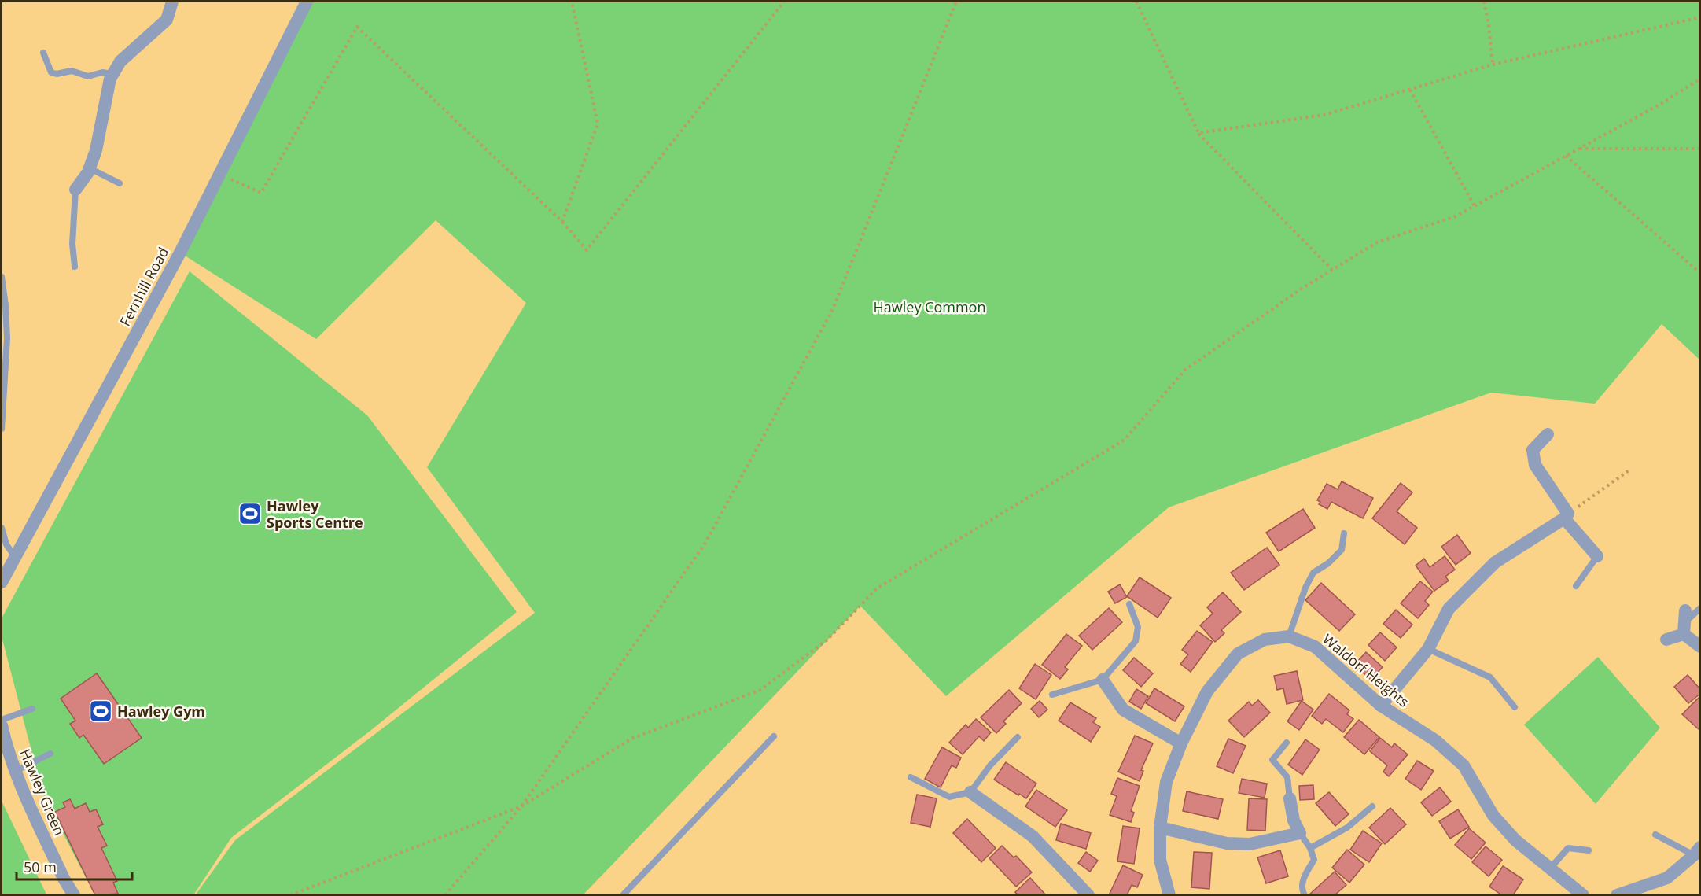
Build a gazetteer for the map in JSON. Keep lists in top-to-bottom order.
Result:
{
  "streets": {
    "street": ["Fernhill Road", "Waldorf Heights", "Hawley Green"]
  },
  "parks": ["Hawley Common"],
  "places": {
    "sports": ["Hawley Sports Centre", "Hawley Gym"]
  },
  "scale_bar": "50 m"
}
